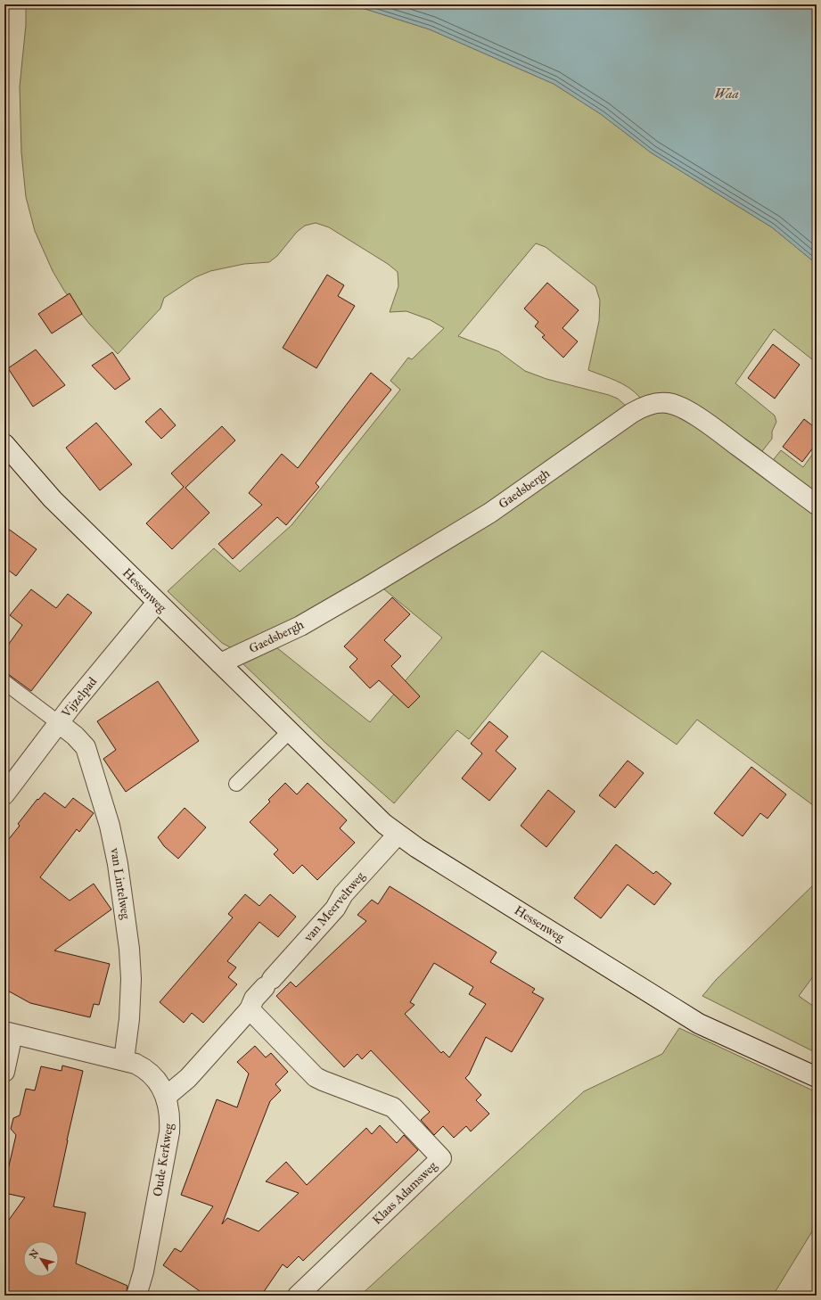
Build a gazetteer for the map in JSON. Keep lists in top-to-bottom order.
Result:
{
  "streets": {
    "street": [
      "Gaedsbergh",
      "Hessenweg",
      "Vijzelpad",
      "van Lintelweg",
      "van Meerveltweg",
      "Oude Kerkweg",
      "Klaas Adamsweg"
    ]
  },
  "crossings": [
    ["Gaedsbergh", "Hessenweg"],
    ["Hessenweg", "Vijzelpad"],
    ["Hessenweg", "van Meerveltweg"],
    ["Vijzelpad", "van Lintelweg"],
    ["van Lintelweg", "Oude Kerkweg"],
    ["van Meerveltweg", "Oude Kerkweg"],
    ["van Meerveltweg", "Klaas Adamsweg"]
  ],
  "water": ["Waa"],
  "north": "top left"
}
